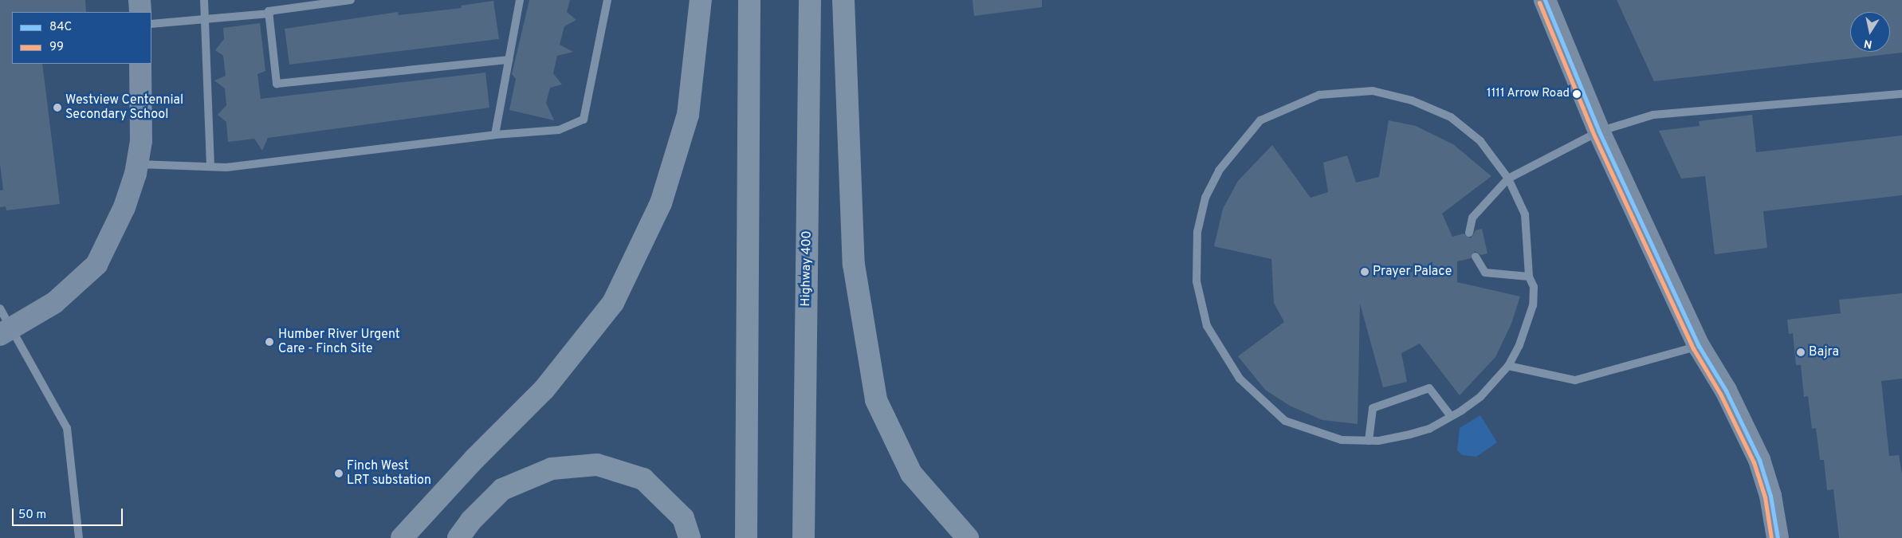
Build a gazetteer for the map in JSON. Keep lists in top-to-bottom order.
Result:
{
  "streets": {
    "highway": ["Highway 400"]
  },
  "places": [
    "1111 Arrow Road",
    "Westview Centennial Secondary School",
    "Prayer Palace",
    "Humber River Urgent Care - Finch Site",
    "Bajra",
    "Finch West LRT substation"
  ],
  "lines": ["transit line 84C", "transit line 99"],
  "legend": ["84C", "99"],
  "scale_bar": "50 m",
  "north": "bottom"
}
